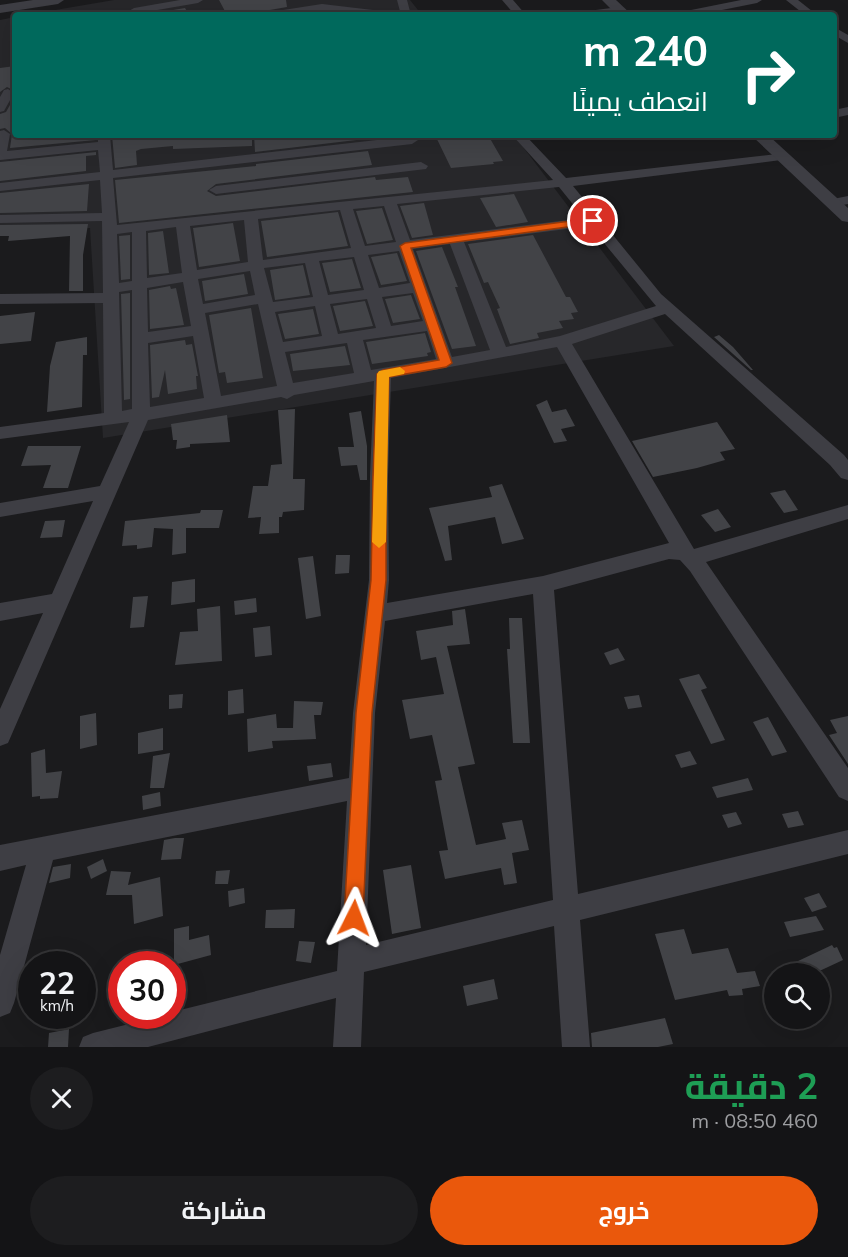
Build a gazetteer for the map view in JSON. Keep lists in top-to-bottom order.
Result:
{
  "page": {
    "turn": ["240 m", "انعطف يمينًا"],
    "speed": "22 km/h",
    "limit": "30",
    "heading": ["2 دقيقة", "460 m · 08:50"],
    "buttons": ["خروج", "مشاركة"]
  }
}
